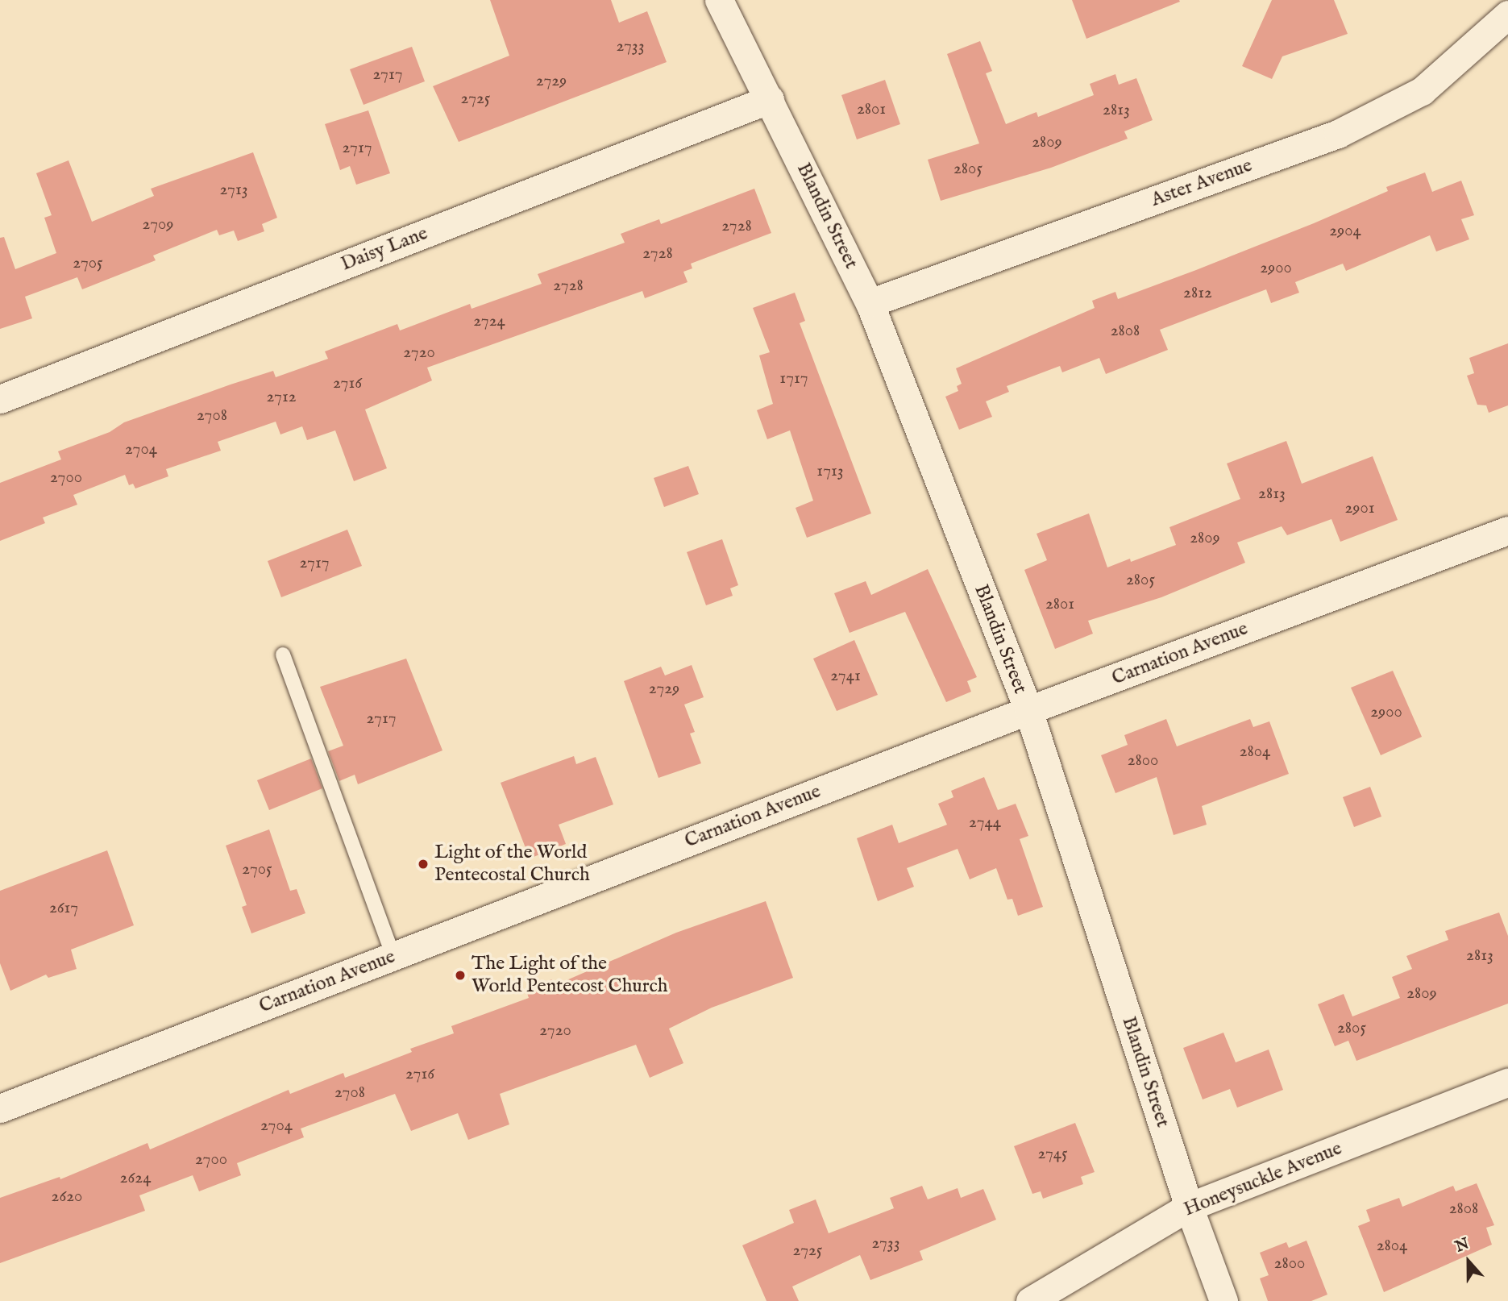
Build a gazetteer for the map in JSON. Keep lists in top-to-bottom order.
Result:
{
  "streets": {
    "street": [
      "Aster Avenue",
      "Blandin Street",
      "Daisy Lane",
      "Carnation Avenue",
      "Honeysuckle Avenue"
    ]
  },
  "crossings": [
    ["Aster Avenue", "Blandin Street"],
    ["Blandin Street", "Daisy Lane"],
    ["Blandin Street", "Carnation Avenue"],
    ["Blandin Street", "Honeysuckle Avenue"]
  ],
  "places": ["Light of the World Pentecostal Church", "The Light of the World Pentecost Church"],
  "house_numbers": [
    "2733",
    "2717",
    "2729",
    "2725",
    "2801",
    "2813",
    "2809",
    "2717",
    "2805",
    "2713",
    "2709",
    "2728",
    "2904",
    "2728",
    "2705",
    "2900",
    "2728",
    "2812",
    "2724",
    "2808",
    "2720",
    "1717",
    "2716",
    "2712",
    "2708",
    "2704",
    "1713",
    "2700",
    "2813",
    "2901",
    "2809",
    "2717",
    "2805",
    "2801",
    "2741",
    "2729",
    "2900",
    "2717",
    "2804",
    "2800",
    "2744",
    "2705",
    "2617",
    "2813",
    "2809",
    "2805",
    "2720",
    "2716",
    "2708",
    "2704",
    "2745",
    "2700",
    "2624",
    "2620",
    "2808",
    "2733",
    "2804",
    "2725",
    "2800"
  ],
  "north": "top"
}
